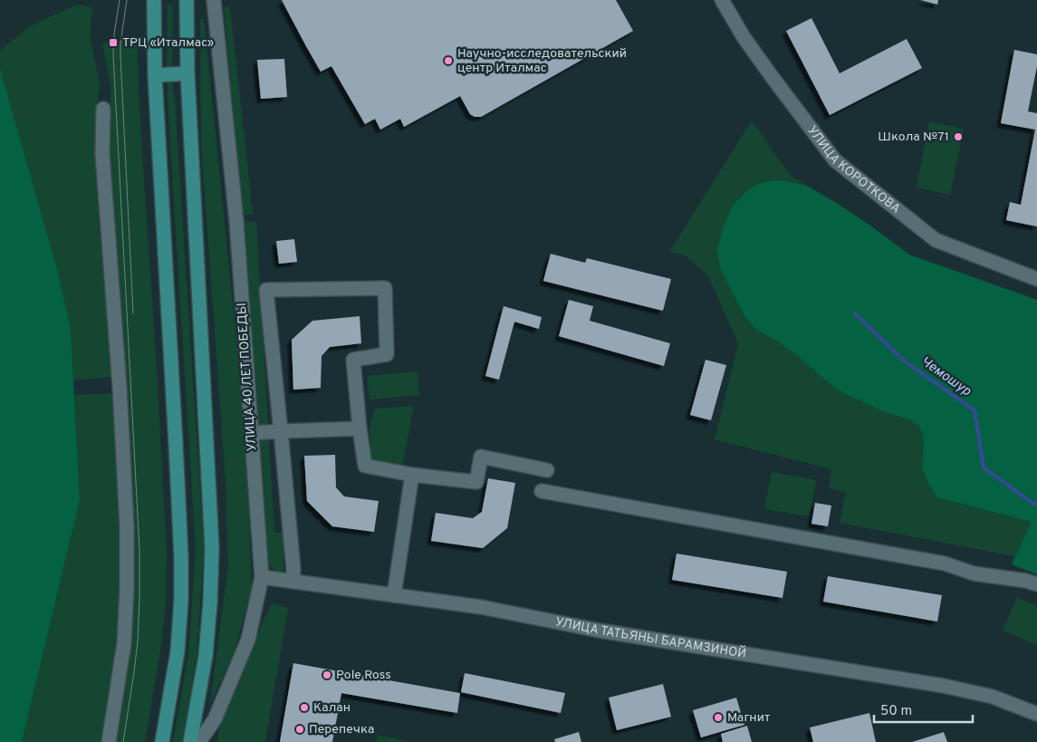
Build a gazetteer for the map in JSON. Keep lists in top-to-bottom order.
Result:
{
  "streets": {
    "street": ["УЛИЦА КОРОТКОВА", "УЛИЦА 40 ЛЕТ ПОБЕДЫ", "УЛИЦА ТАТЬЯНЫ БАРАМЗИНОЙ"]
  },
  "crossings": [
    ["УЛИЦА 40 ЛЕТ ПОБЕДЫ", "УЛИЦА ТАТЬЯНЫ БАРАМЗИНОЙ"]
  ],
  "water": ["Чемошур"],
  "places": {
    "transit": ["ТРЦ «Италмас»"],
    "other": [
      "Научно-исследовательский центр Италмас",
      "Школа №71",
      "Pole Ross",
      "Калан",
      "Магнит",
      "Перепечка"
    ]
  },
  "scale_bar": "50 m"
}
